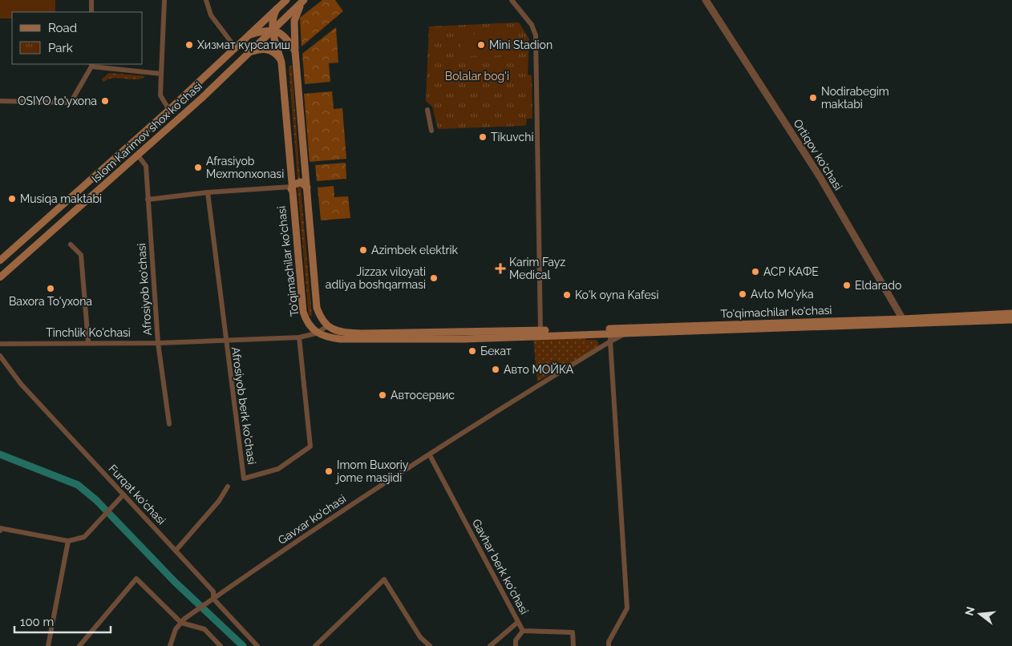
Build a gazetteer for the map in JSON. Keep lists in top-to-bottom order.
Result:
{
  "streets": {
    "main road": ["Islom Karimov shox ko'chasi", "To'qimachilar ko'chasi"],
    "street": [
      "Ortiqov ko'chasi",
      "Afrosiyob ko'chasi",
      "Tinchlik Ko'chasi",
      "Afrosiyob berk ko'chasi",
      "Furqat ko'chasi",
      "Gavxar ko'chasi",
      "Gavhar berk ko'chasi"
    ]
  },
  "crossings": [
    ["Islom Karimov shox ko'chasi", "To'qimachilar ko'chasi"],
    ["Islom Karimov shox ko'chasi", "Afrosiyob ko'chasi"],
    ["Ortiqov ko'chasi", "To'qimachilar ko'chasi"],
    ["To'qimachilar ko'chasi", "Gavxar ko'chasi"],
    ["Afrosiyob ko'chasi", "Tinchlik Ko'chasi"],
    ["Tinchlik Ko'chasi", "Afrosiyob berk ko'chasi"],
    ["Furqat ko'chasi", "Gavxar ko'chasi"],
    ["Gavxar ko'chasi", "Gavhar berk ko'chasi"]
  ],
  "parks": ["Bolalar bog'i"],
  "places": {
    "other": [
      "Хизмат курсатиш",
      "Mini Stadion",
      "Nodirabegim maktabi",
      "OSIYO to'yxona",
      "Tikuvchi",
      "Afrasiyob Mexmonxonasi",
      "Musiqa maktabi",
      "Azimbek elektrik",
      "АСР КАФЕ",
      "Jizzax viloyati adliya boshqarmasi",
      "Eldarado",
      "Baxora To'yxona",
      "Avto Mo'yka",
      "Ko'k oyna Kafesi",
      "Бекат",
      "Авто МОЙКА",
      "Автосервис",
      "Imom Buxoriy jome masjidi"
    ],
    "health": ["Karim Fayz Medical"]
  },
  "legend": ["Road", "Park"],
  "scale_bar": "100 m",
  "north": "left"
}
